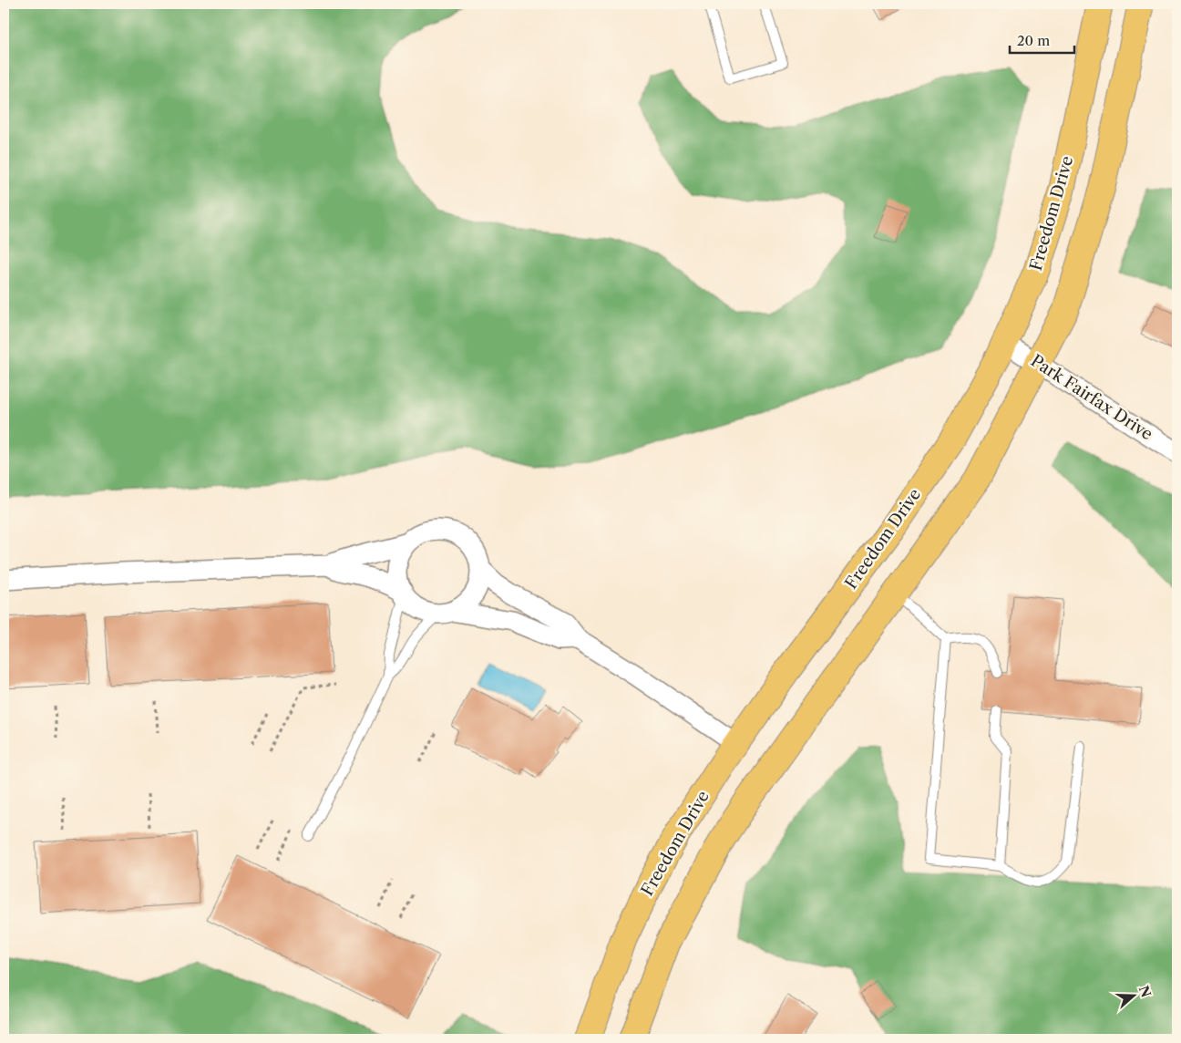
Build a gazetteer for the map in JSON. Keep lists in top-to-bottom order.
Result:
{
  "streets": {
    "main road": ["Freedom Drive"],
    "street": ["Park Fairfax Drive"]
  },
  "crossings": [
    ["Freedom Drive", "Park Fairfax Drive"]
  ],
  "scale_bar": "20 m",
  "north": "right"
}
